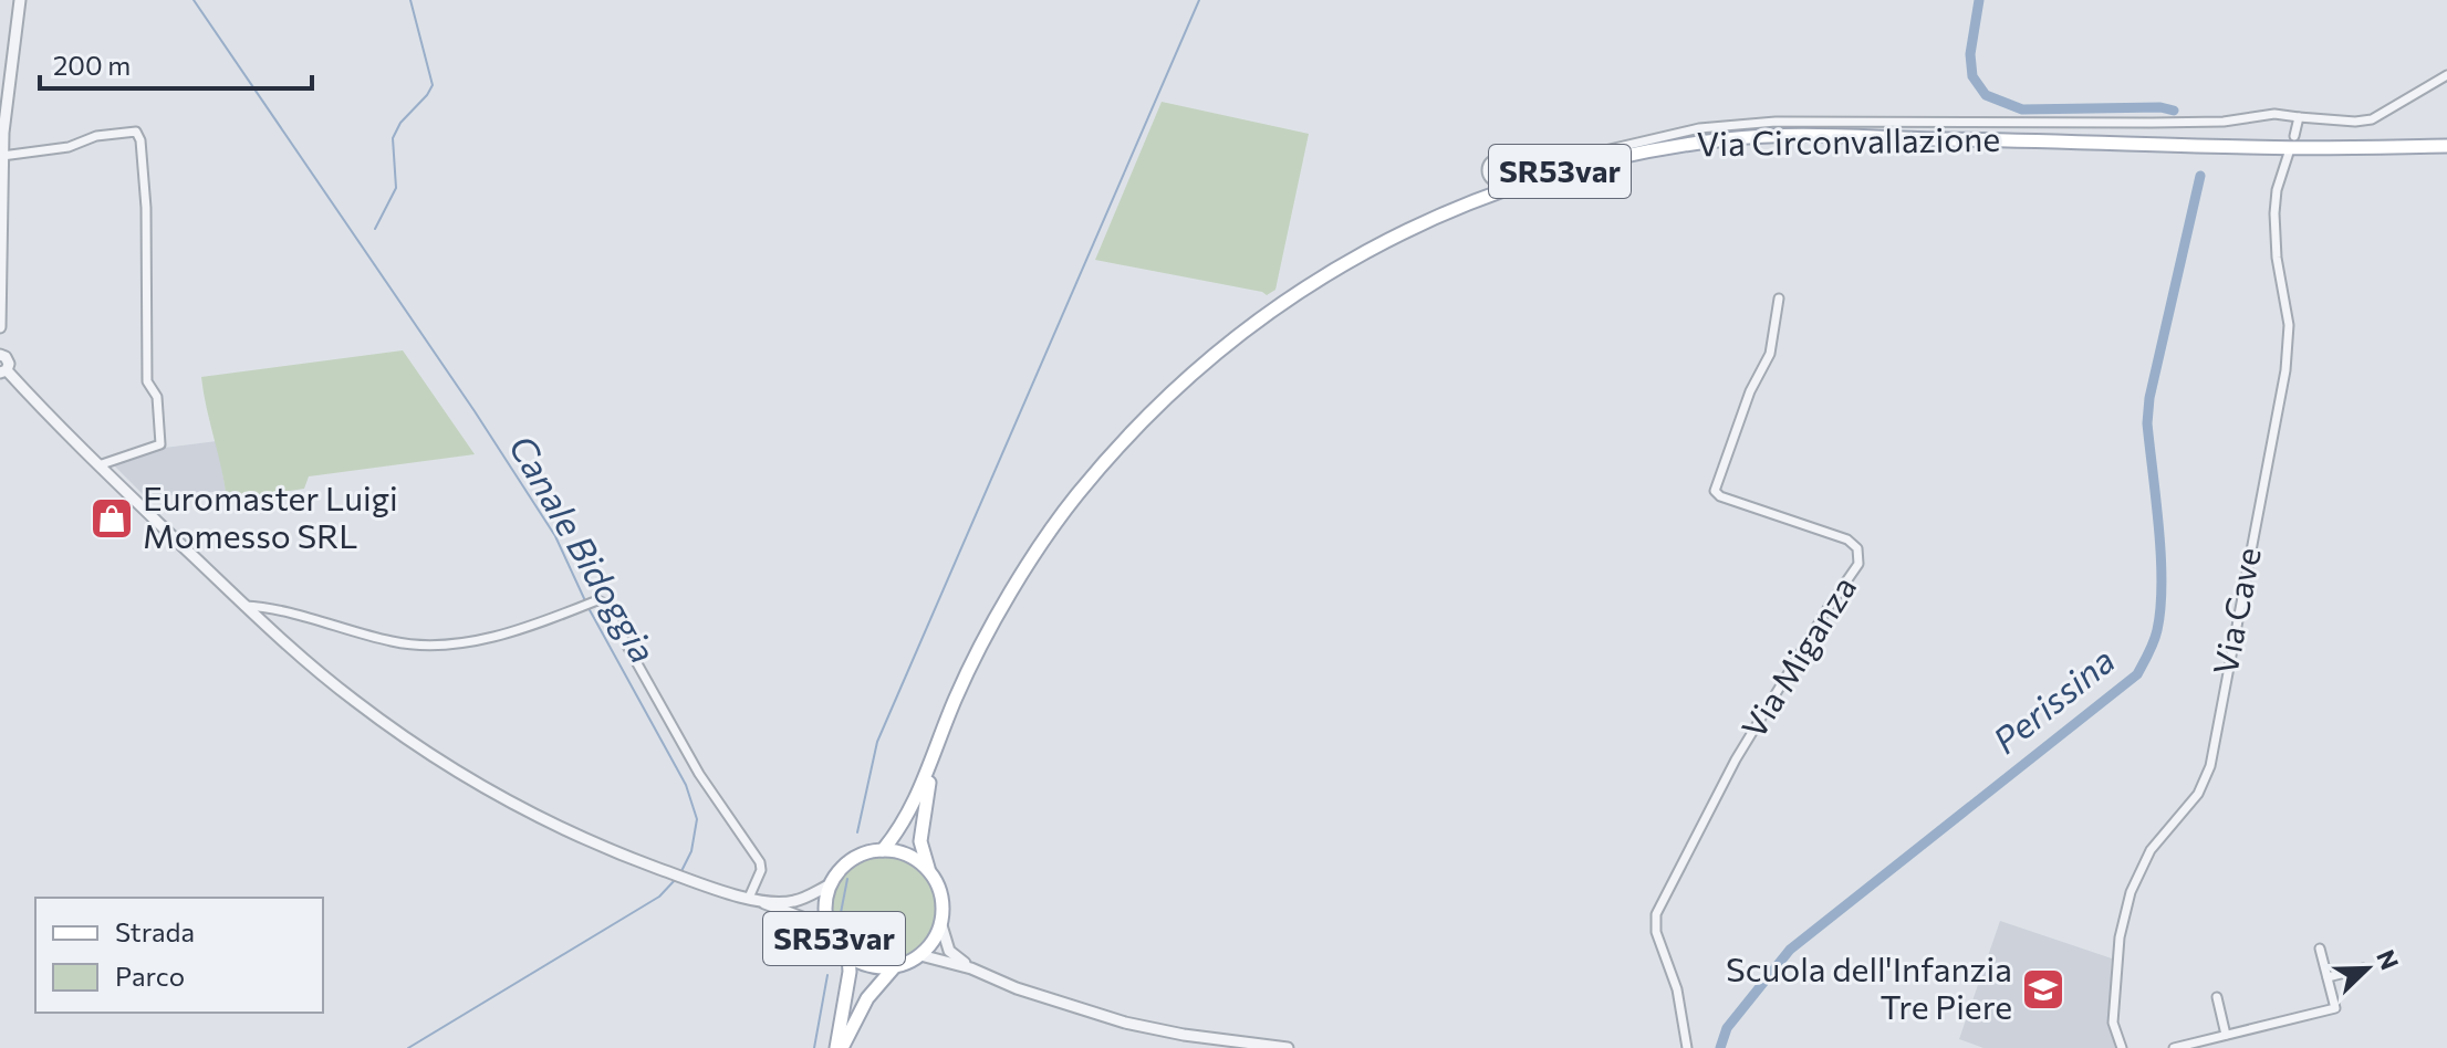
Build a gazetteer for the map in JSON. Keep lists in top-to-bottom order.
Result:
{
  "streets": {
    "main road": ["Via Circonvallazione", "SR53var"],
    "street": ["Via Cave", "Via Miganza"]
  },
  "crossings": [
    ["Via Circonvallazione", "SR53var"]
  ],
  "water": ["Canale Bidoggia", "Perissina"],
  "places": {
    "shop": ["Euromaster Luigi Momesso SRL"],
    "school or university": ["Scuola dell'Infanzia Tre Piere"]
  },
  "legend": ["Strada", "Parco"],
  "scale_bar": "200 m",
  "north": "top right"
}
